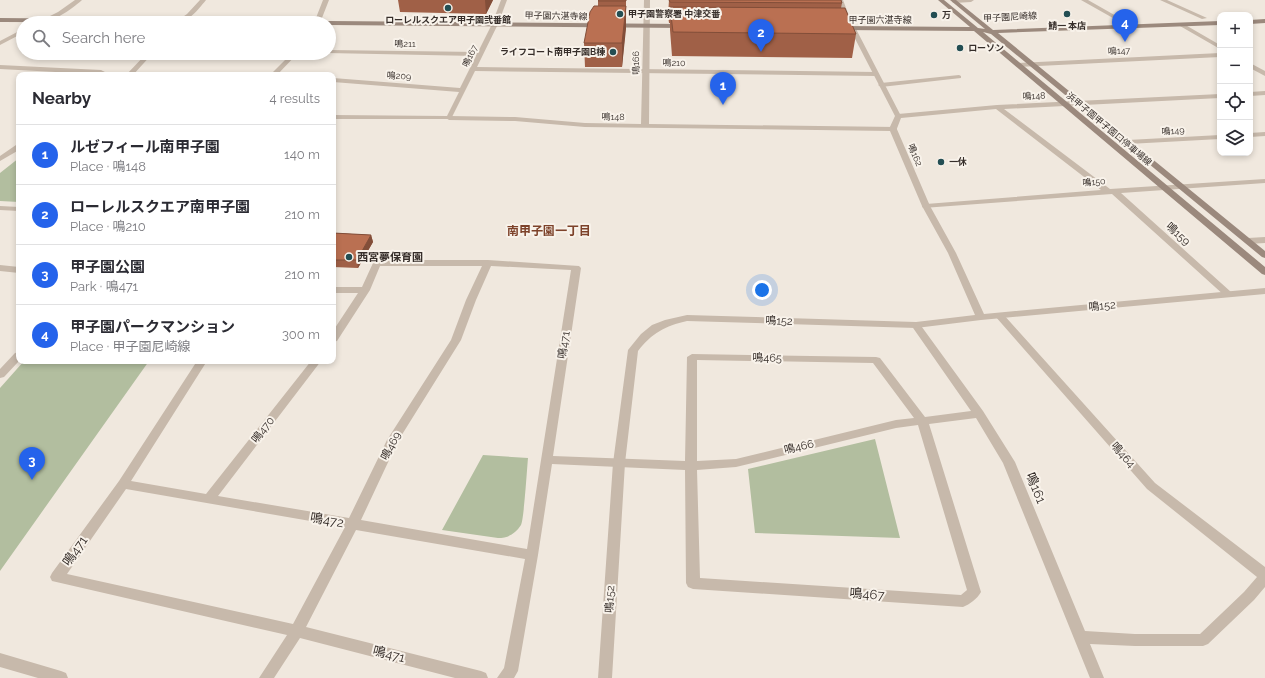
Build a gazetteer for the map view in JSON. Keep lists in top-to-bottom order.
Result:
{
  "streets": {
    "main road": ["甲子園六湛寺線", "甲子園尼崎線", "浜甲子園甲子園口停車場線"],
    "street": [
      "鳴211",
      "鳴147",
      "鳴167",
      "鳴166",
      "鳴210",
      "鳴209",
      "鳴148",
      "鳴149",
      "鳴162",
      "鳴150",
      "鳴159",
      "鳴152",
      "鳴471",
      "鳴465",
      "鳴470",
      "鳴469",
      "鳴466",
      "鳴464",
      "鳴161",
      "鳴472",
      "鳴467"
    ]
  },
  "crossings": [
    ["甲子園六湛寺線", "甲子園尼崎線"],
    ["甲子園六湛寺線", "鳴167"],
    ["甲子園六湛寺線", "鳴166"],
    ["甲子園六湛寺線", "浜甲子園甲子園口停車場線"],
    ["甲子園尼崎線", "浜甲子園甲子園口停車場線"],
    ["鳴211", "鳴167"],
    ["鳴147", "浜甲子園甲子園口停車場線"],
    ["鳴167", "鳴210"],
    ["鳴167", "鳴209"],
    ["鳴167", "鳴148"],
    ["鳴166", "鳴210"],
    ["鳴166", "鳴148"],
    ["鳴148", "浜甲子園甲子園口停車場線"],
    ["鳴148", "鳴162"],
    ["鳴148", "鳴159"],
    ["浜甲子園甲子園口停車場線", "鳴149"],
    ["浜甲子園甲子園口停車場線", "鳴150"],
    ["鳴162", "鳴150"],
    ["鳴162", "鳴152"],
    ["鳴150", "鳴159"],
    ["鳴159", "鳴152"],
    ["鳴152", "鳴466"],
    ["鳴152", "鳴464"],
    ["鳴152", "鳴161"],
    ["鳴471", "鳴469"],
    ["鳴471", "鳴472"],
    ["鳴465", "鳴466"],
    ["鳴465", "鳴467"],
    ["鳴470", "鳴472"],
    ["鳴469", "鳴472"],
    ["鳴466", "鳴161"],
    ["鳴466", "鳴467"],
    ["鳴464", "鳴161"]
  ],
  "districts": ["南甲子園一丁目"],
  "places": [
    "ローレルスクエア甲子園弐番館",
    "甲子園警察署 中津交番",
    "鯖一 本店",
    "万",
    "ローソン",
    "ライフコート南甲子園B棟",
    "一休",
    "西宮夢保育園"
  ],
  "page": {
    "pins": [
      "4",
      "2",
      "1",
      "3"
    ],
    "map_buttons": ["+", "−"],
    "search": "Search here",
    "heading": ["Nearby", "4 results"],
    "list": [
      {
        "mark": "1",
        "name": "ルゼフィール南甲子園",
        "note": "Place · 鳴148",
        "value": "140 m"
      },
      {
        "mark": "2",
        "name": "ローレルスクエア南甲子園",
        "note": "Place · 鳴210",
        "value": "210 m"
      },
      {
        "mark": "3",
        "name": "甲子園公園",
        "note": "Park · 鳴471",
        "value": "210 m"
      },
      {
        "mark": "4",
        "name": "甲子園パークマンション",
        "note": "Place · 甲子園尼崎線",
        "value": "300 m"
      }
    ]
  }
}
